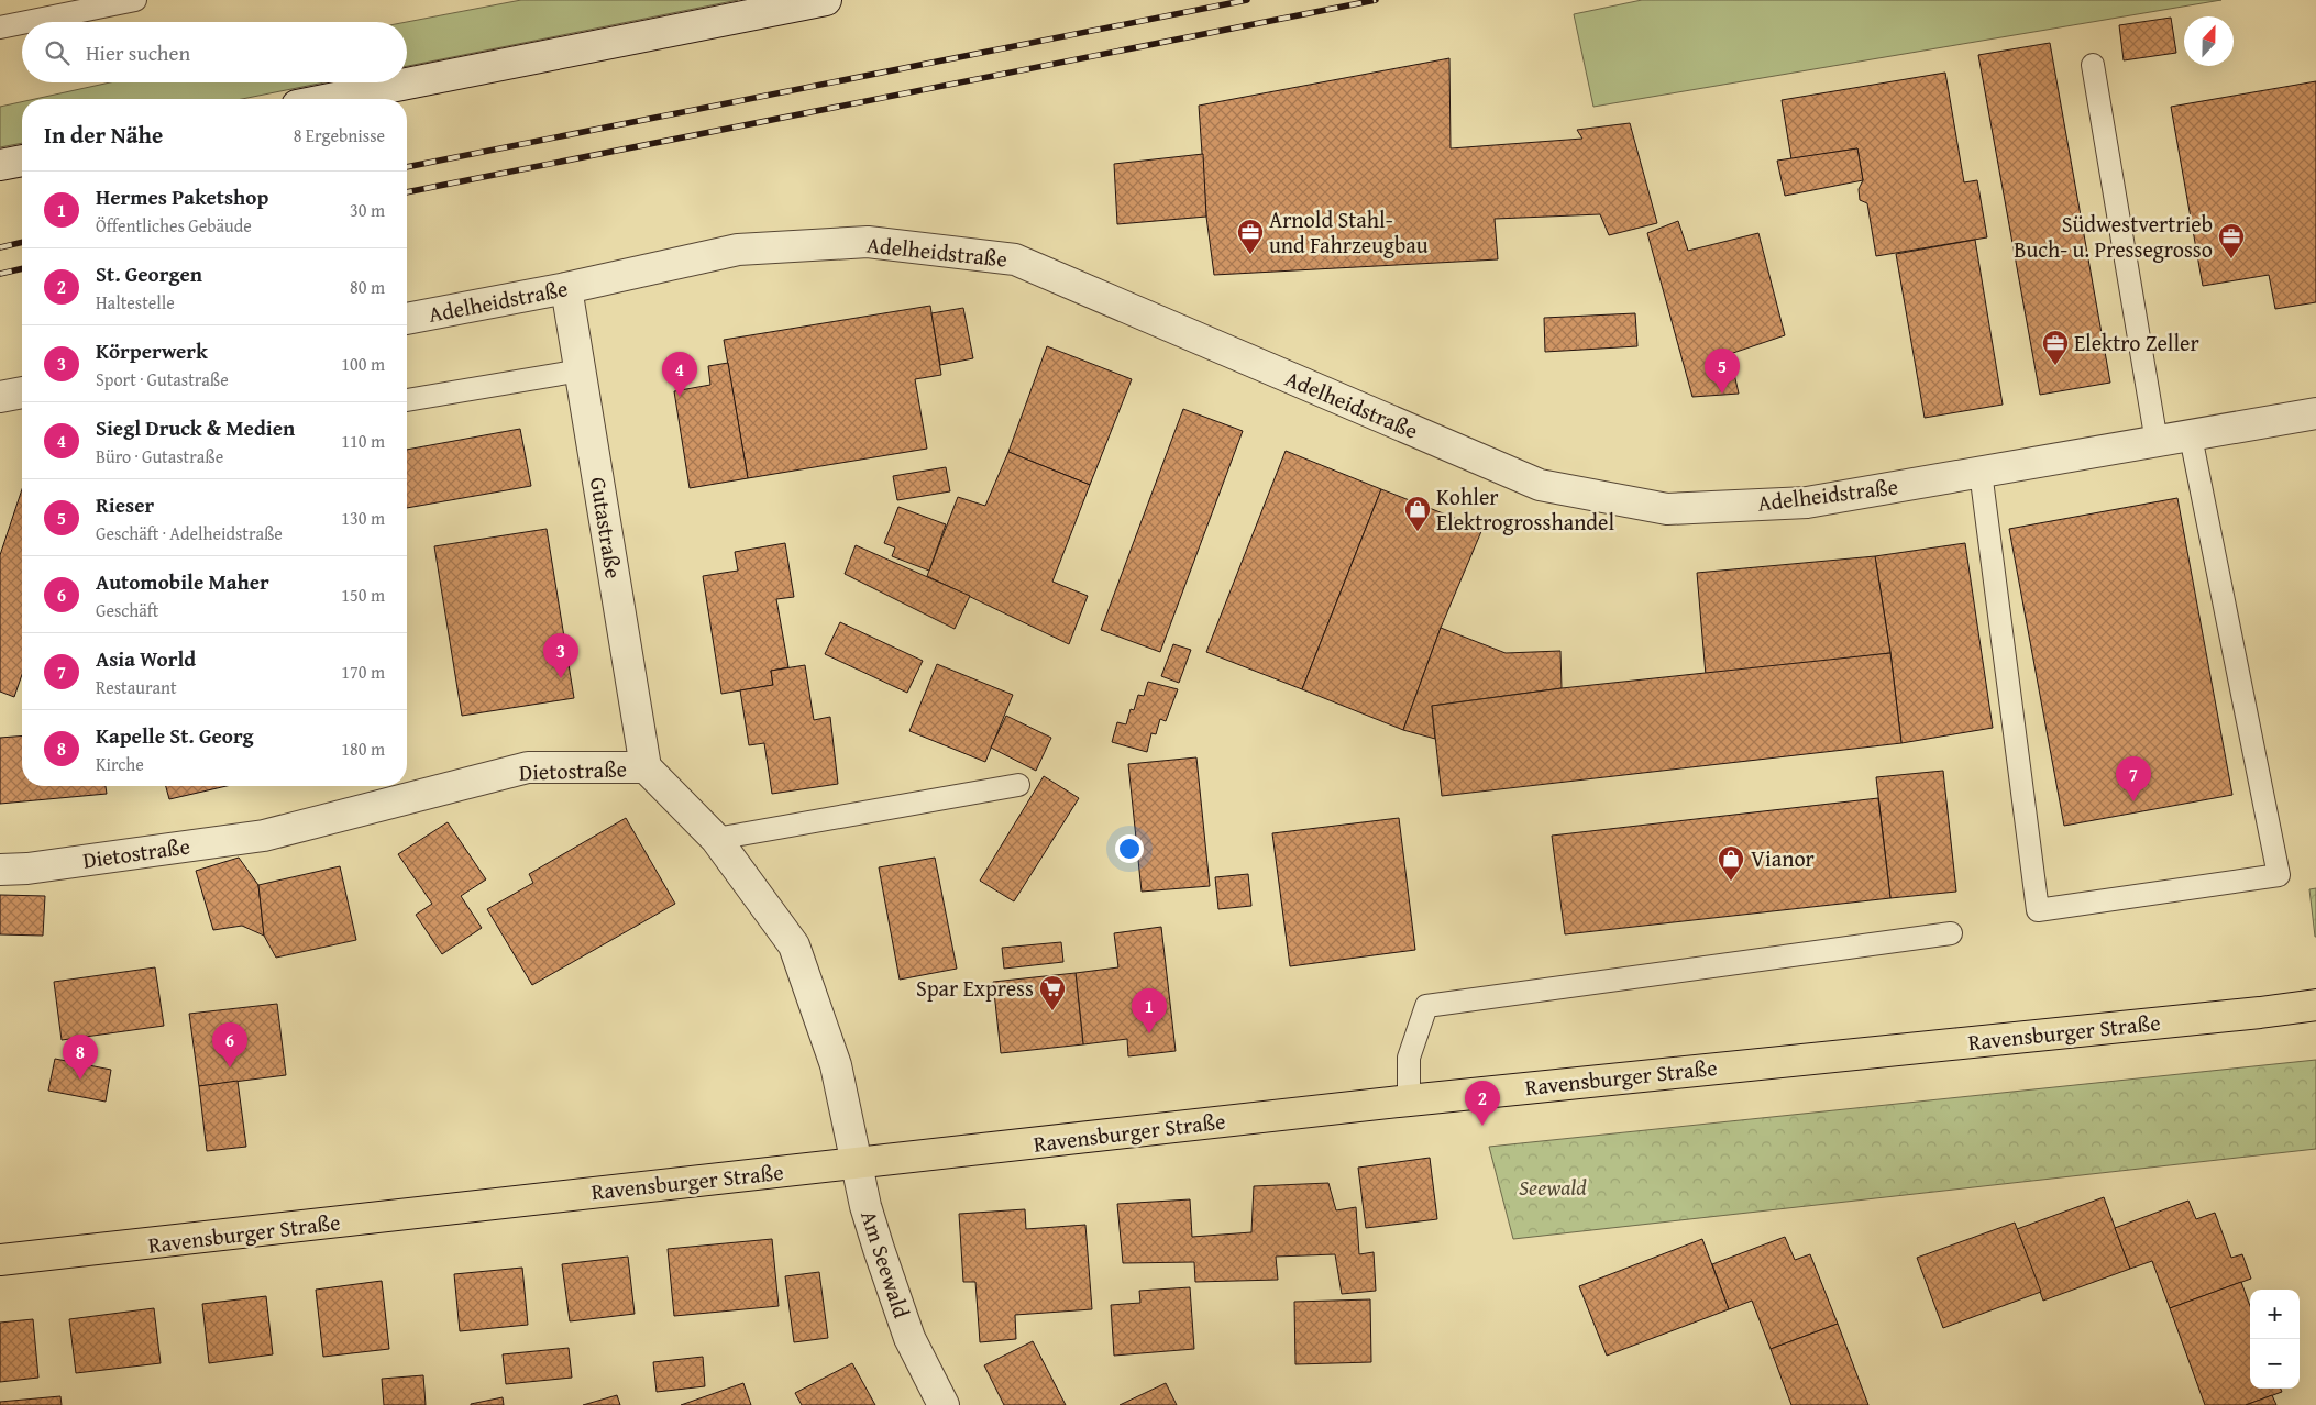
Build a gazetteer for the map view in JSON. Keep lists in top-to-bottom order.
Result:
{
  "streets": {
    "main road": ["Ravensburger Straße"],
    "street": [
      "Adelheidstraße",
      "Gutastraße",
      "Dietostraße",
      "Am Seewald"
    ]
  },
  "crossings": [
    ["Adelheidstraße", "Gutastraße"],
    ["Gutastraße", "Dietostraße"],
    ["Dietostraße", "Am Seewald"],
    ["Ravensburger Straße", "Am Seewald"]
  ],
  "parks": ["Seewald"],
  "places": {
    "office": ["Arnold Stahl- und Fahrzeugbau", "Südwestvertrieb Buch- u. Pressegrosso", "Elektro Zeller"],
    "shop": ["Kohler Elektrogrosshandel", "Vianor"],
    "supermarket": ["Spar Express"]
  },
  "north": "top",
  "page": {
    "search": "Hier suchen",
    "heading": ["In der Nähe", "8 Ergebnisse"],
    "list": [
      {
        "mark": "1",
        "name": "Hermes Paketshop",
        "note": "Öffentliches Gebäude",
        "value": "30 m"
      },
      {
        "mark": "2",
        "name": "St. Georgen",
        "note": "Haltestelle",
        "value": "80 m"
      },
      {
        "mark": "3",
        "name": "Körperwerk",
        "note": "Sport · Gutastraße",
        "value": "100 m"
      },
      {
        "mark": "4",
        "name": "Siegl Druck & Medien",
        "note": "Büro · Gutastraße",
        "value": "110 m"
      },
      {
        "mark": "5",
        "name": "Rieser",
        "note": "Geschäft · Adelheidstraße",
        "value": "130 m"
      },
      {
        "mark": "6",
        "name": "Automobile Maher",
        "note": "Geschäft",
        "value": "150 m"
      },
      {
        "mark": "7",
        "name": "Asia World",
        "note": "Restaurant",
        "value": "170 m"
      },
      {
        "mark": "8",
        "name": "Kapelle St. Georg",
        "note": "Kirche",
        "value": "180 m"
      }
    ],
    "pins": [
      "5",
      "4",
      "3",
      "7",
      "1",
      "6",
      "8",
      "2"
    ],
    "map_buttons": ["+", "−"]
  }
}
